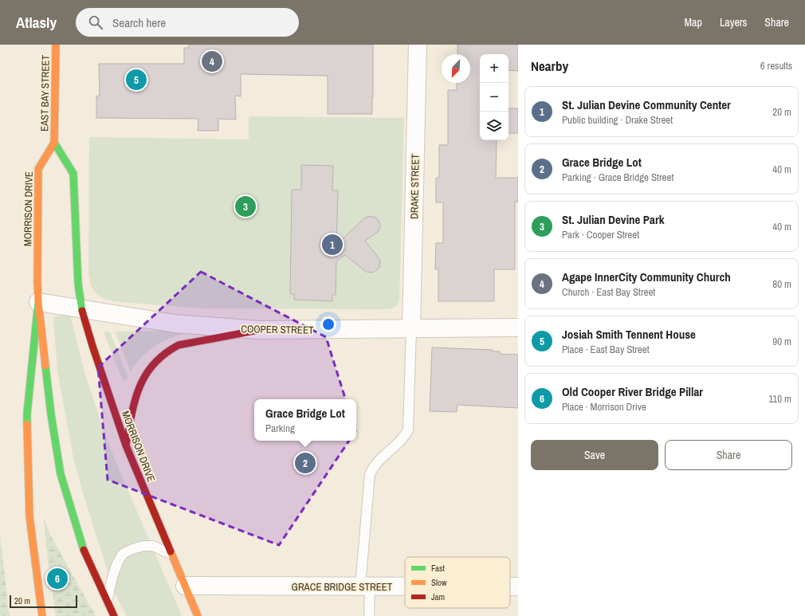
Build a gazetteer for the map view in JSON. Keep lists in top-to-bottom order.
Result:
{
  "streets": {
    "main road": ["EAST BAY STREET", "MORRISON DRIVE"],
    "street": ["DRAKE STREET", "COOPER STREET", "GRACE BRIDGE STREET"]
  },
  "crossings": [
    ["EAST BAY STREET", "MORRISON DRIVE"],
    ["DRAKE STREET", "COOPER STREET"],
    ["MORRISON DRIVE", "COOPER STREET"],
    ["MORRISON DRIVE", "GRACE BRIDGE STREET"]
  ],
  "legend": ["Fast", "Slow", "Jam"],
  "scale_bar": "20 m",
  "north": "bottom left",
  "page": {
    "header": "Atlasly",
    "search": "Search here",
    "nav": ["Map", "Layers", "Share"],
    "heading": ["Nearby", "6 results"],
    "pins": [
      "4",
      "5",
      "3",
      "1",
      "2",
      "6"
    ],
    "map_buttons": ["+", "−"],
    "list": [
      {
        "mark": "1",
        "name": "St. Julian Devine Community Center",
        "note": "Public building · Drake Street",
        "value": "20 m"
      },
      {
        "mark": "2",
        "name": "Grace Bridge Lot",
        "note": "Parking · Grace Bridge Street",
        "value": "40 m"
      },
      {
        "mark": "3",
        "name": "St. Julian Devine Park",
        "note": "Park · Cooper Street",
        "value": "40 m"
      },
      {
        "mark": "4",
        "name": "Agape InnerCity Community Church",
        "note": "Church · East Bay Street",
        "value": "80 m"
      },
      {
        "mark": "5",
        "name": "Josiah Smith Tennent House",
        "note": "Place · East Bay Street",
        "value": "90 m"
      },
      {
        "mark": "6",
        "name": "Old Cooper River Bridge Pillar",
        "note": "Place · Morrison Drive",
        "value": "110 m"
      }
    ],
    "popup": ["Grace Bridge Lot", "Parking"],
    "buttons": ["Save", "Share"],
    "scale": "20 m"
  }
}
